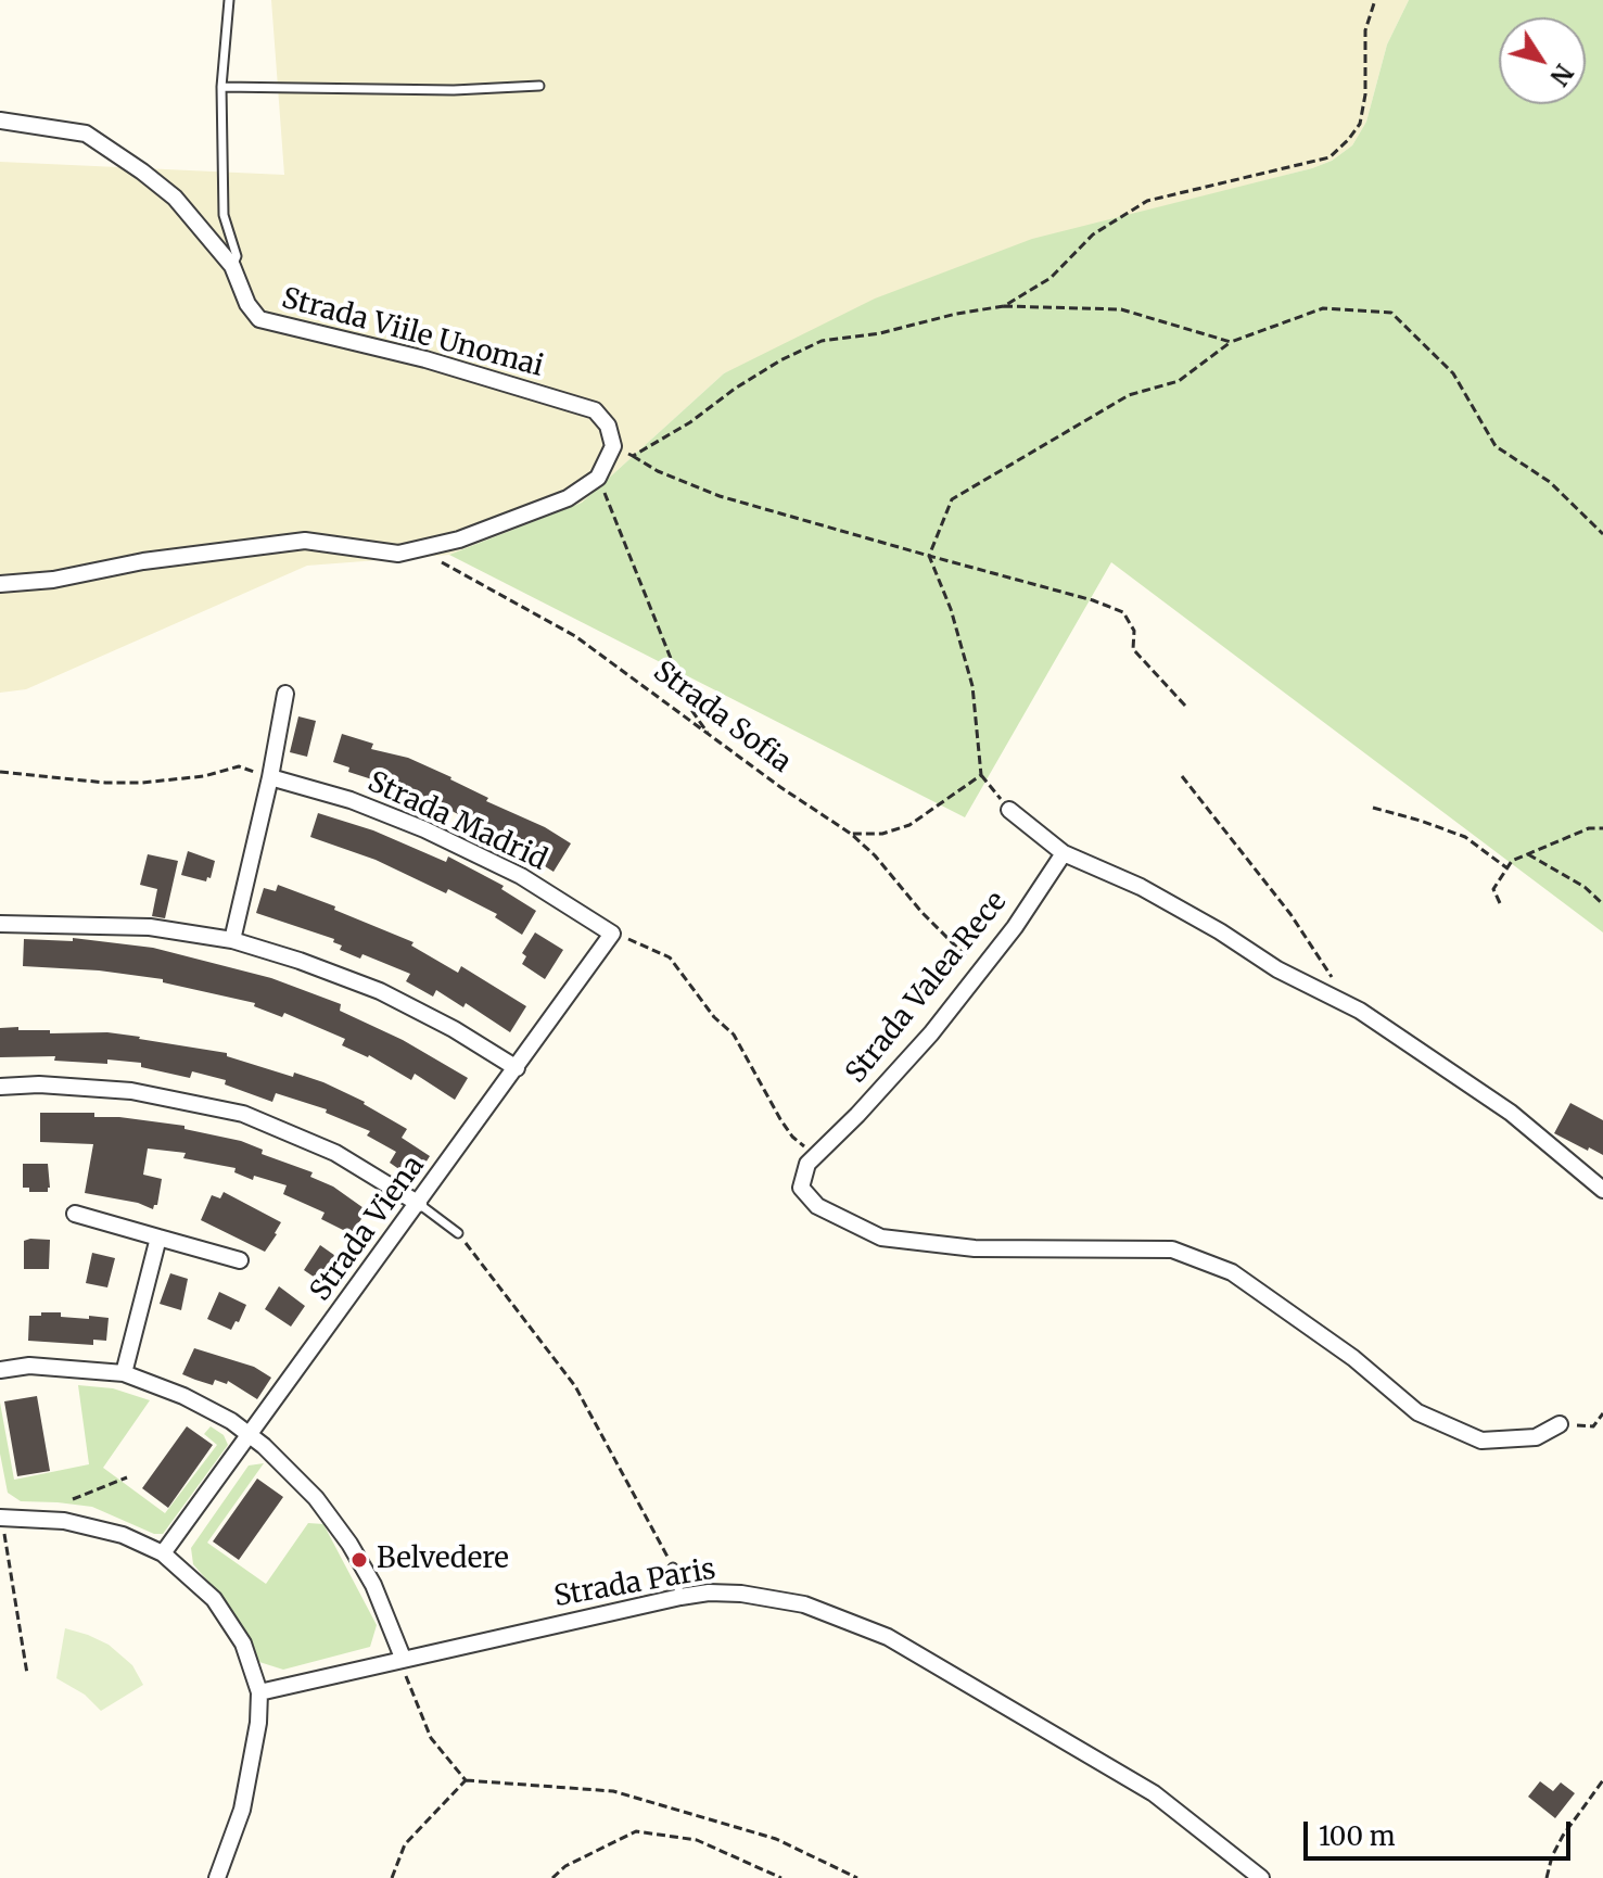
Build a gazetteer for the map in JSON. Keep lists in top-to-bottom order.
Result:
{
  "streets": {
    "street": [
      "Strada Viile Unomai",
      "Strada Madrid",
      "Strada Valea Rece",
      "Strada Viena",
      "Strada Paris"
    ],
    "path": ["Strada Sofia"]
  },
  "crossings": [
    ["Strada Sofia", "Strada Valea Rece"],
    ["Strada Madrid", "Strada Viena"]
  ],
  "places": ["Belvedere"],
  "scale_bar": "100 m",
  "north": "bottom right"
}
